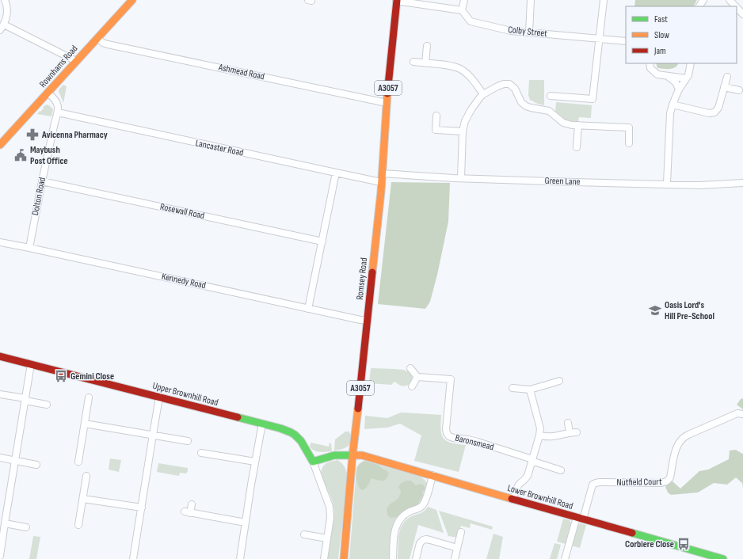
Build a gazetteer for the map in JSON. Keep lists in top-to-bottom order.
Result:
{
  "streets": {
    "street": [
      "Colby Street",
      "Rownhams Road",
      "Ashmead Road",
      "A3057",
      "Lancaster Road",
      "Green Lane",
      "Dolton Road",
      "Rosewall Road",
      "Romsey Road",
      "Kennedy Road",
      "Upper Brownhill Road",
      "Baronsmead",
      "Nutfield Court",
      "Lower Brownhill Road"
    ]
  },
  "crossings": [
    ["Rownhams Road", "Ashmead Road"],
    ["Rownhams Road", "Dolton Road"],
    ["Ashmead Road", "Romsey Road"],
    ["Lancaster Road", "Dolton Road"],
    ["Lancaster Road", "Romsey Road"],
    ["Green Lane", "Romsey Road"],
    ["Dolton Road", "Rosewall Road"],
    ["Dolton Road", "Kennedy Road"],
    ["Romsey Road", "Kennedy Road"],
    ["Romsey Road", "Lower Brownhill Road"],
    ["Nutfield Court", "Lower Brownhill Road"]
  ],
  "places": {
    "pharmacy": ["Avicenna Pharmacy"],
    "public building": ["Maybush Post Office"],
    "school or university": ["Oasis Lord's Hill Pre-School"],
    "bus stop": ["Gemini Close", "Corbiere Close"]
  },
  "legend": ["Fast", "Slow", "Jam"]
}
